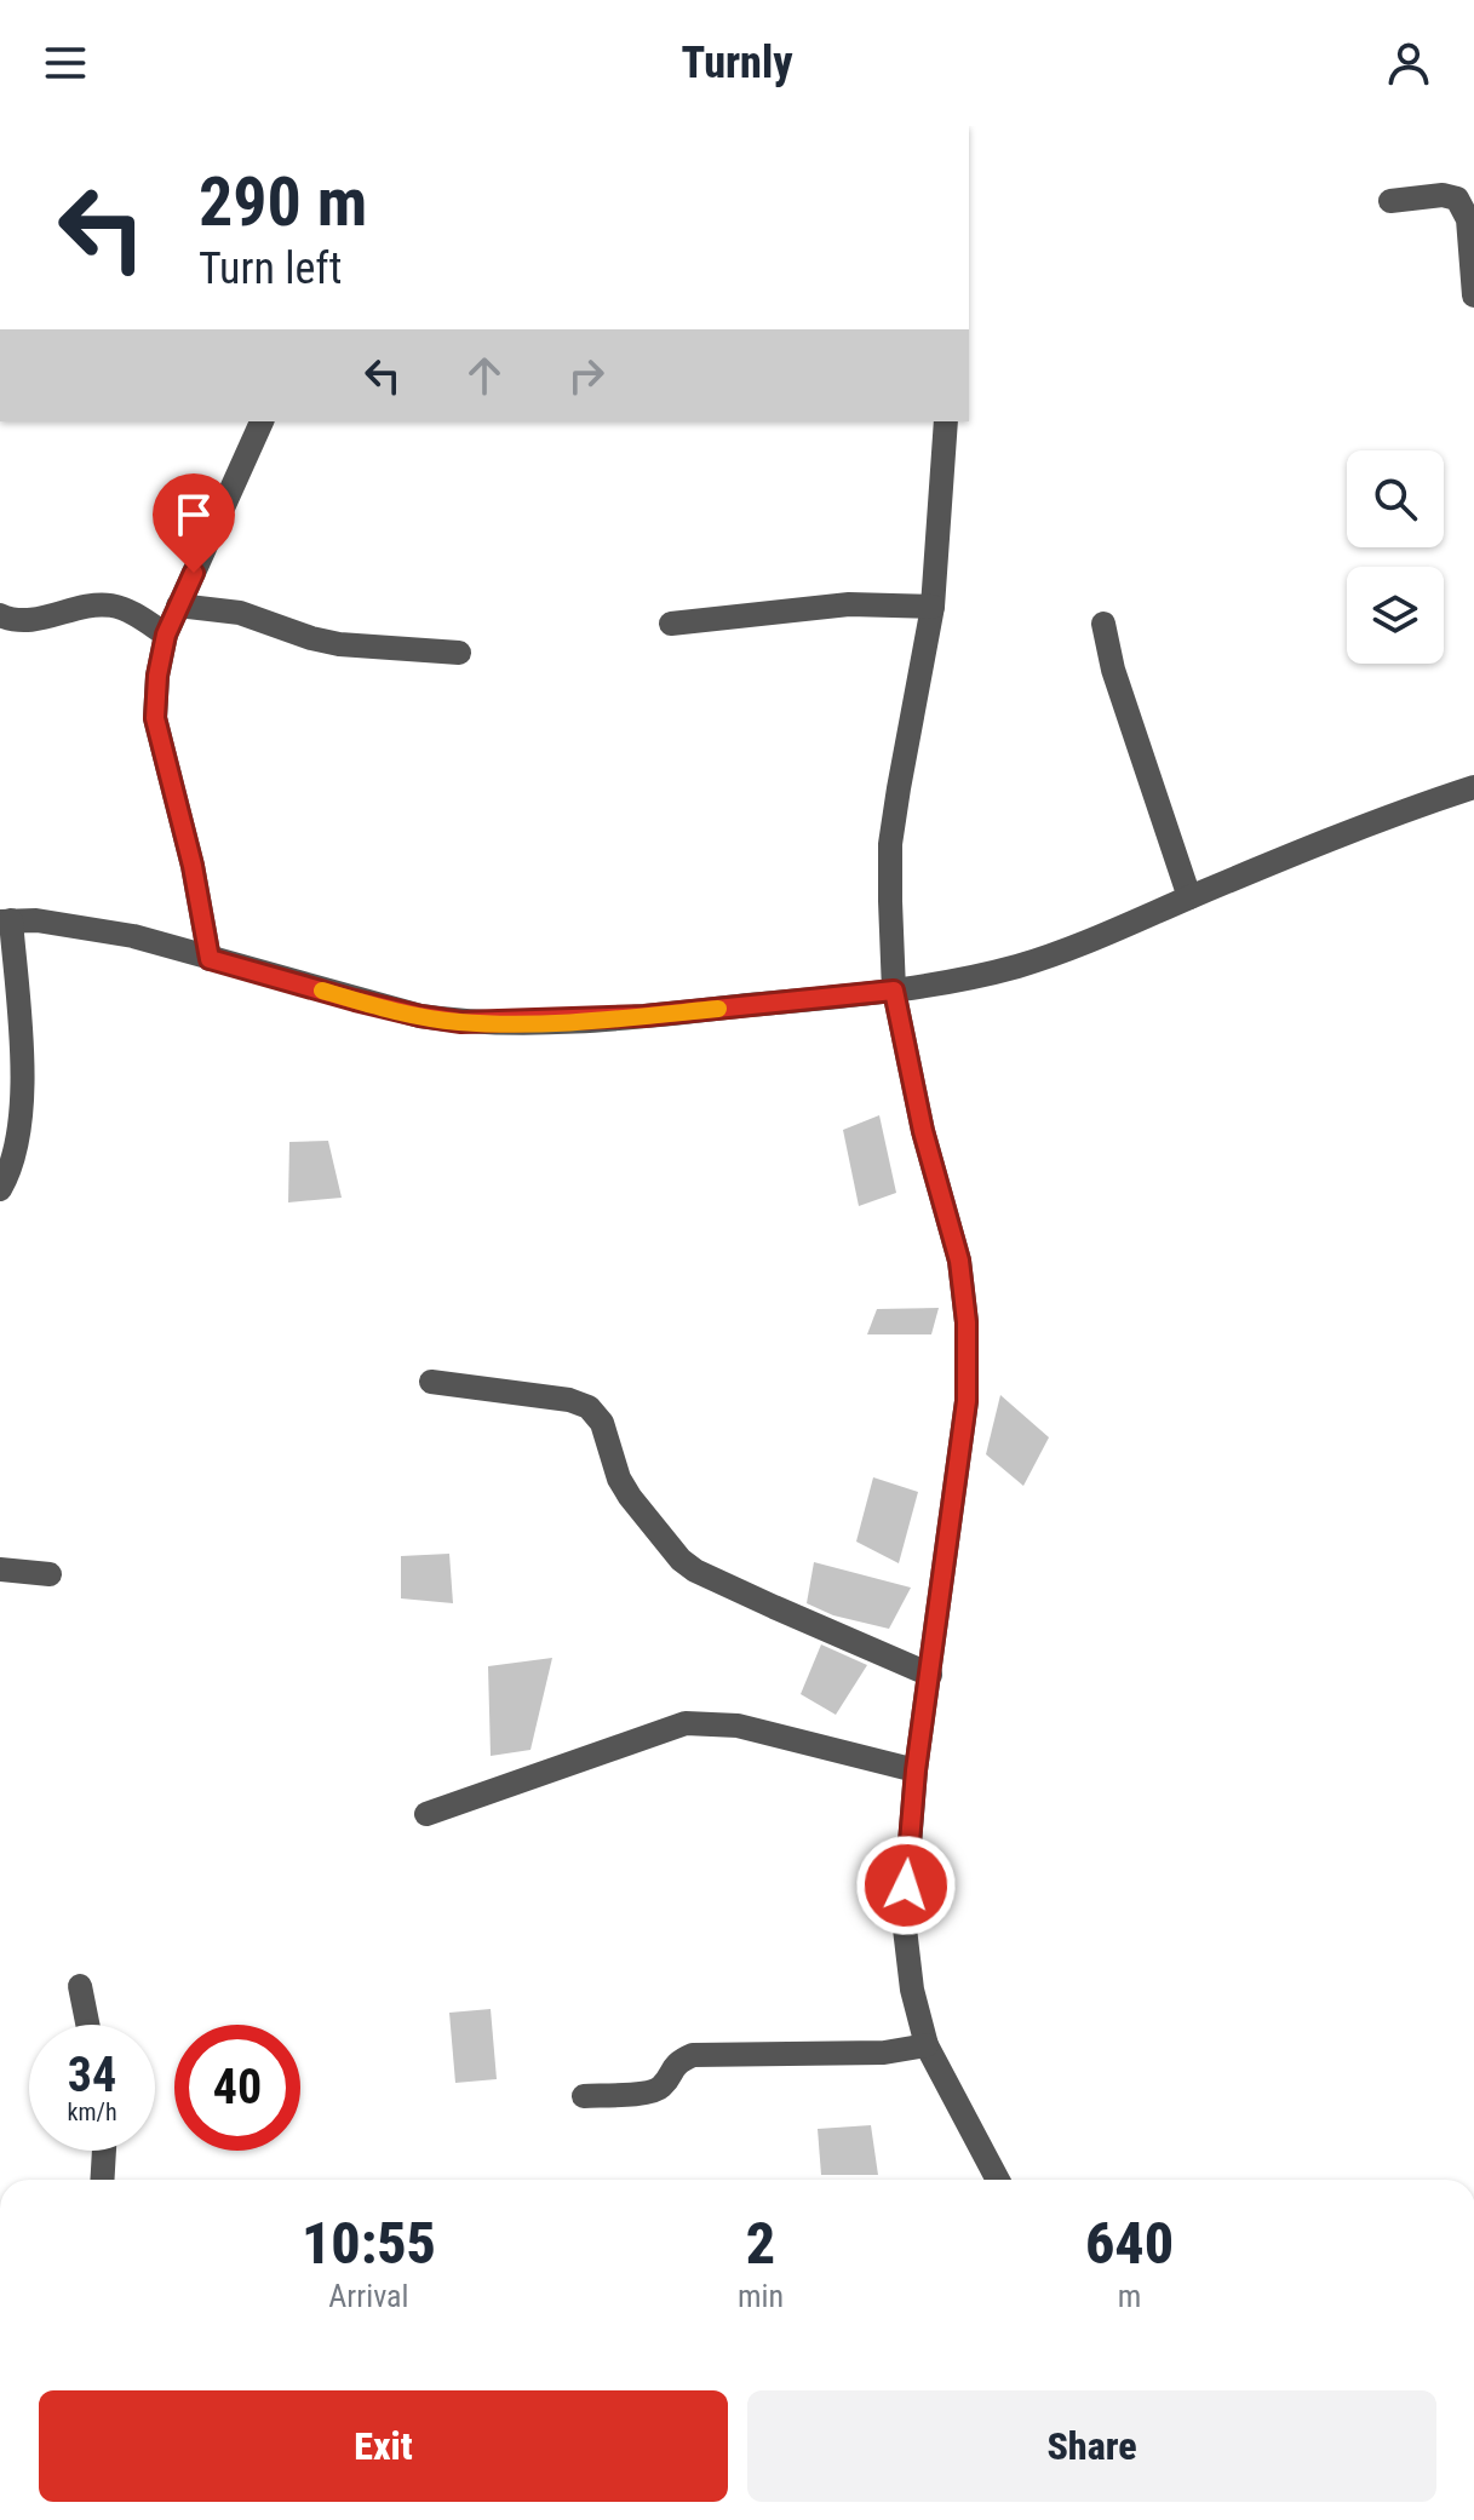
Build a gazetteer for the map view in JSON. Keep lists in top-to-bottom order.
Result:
{
  "page": {
    "header": "Turnly",
    "turn": ["290 m", "Turn left"],
    "speed": "34 km/h",
    "limit": "40",
    "eta": [
      "10:55",
      "Arrival",
      "2",
      "min",
      "640",
      "m"
    ],
    "buttons": ["Exit", "Share"]
  }
}
